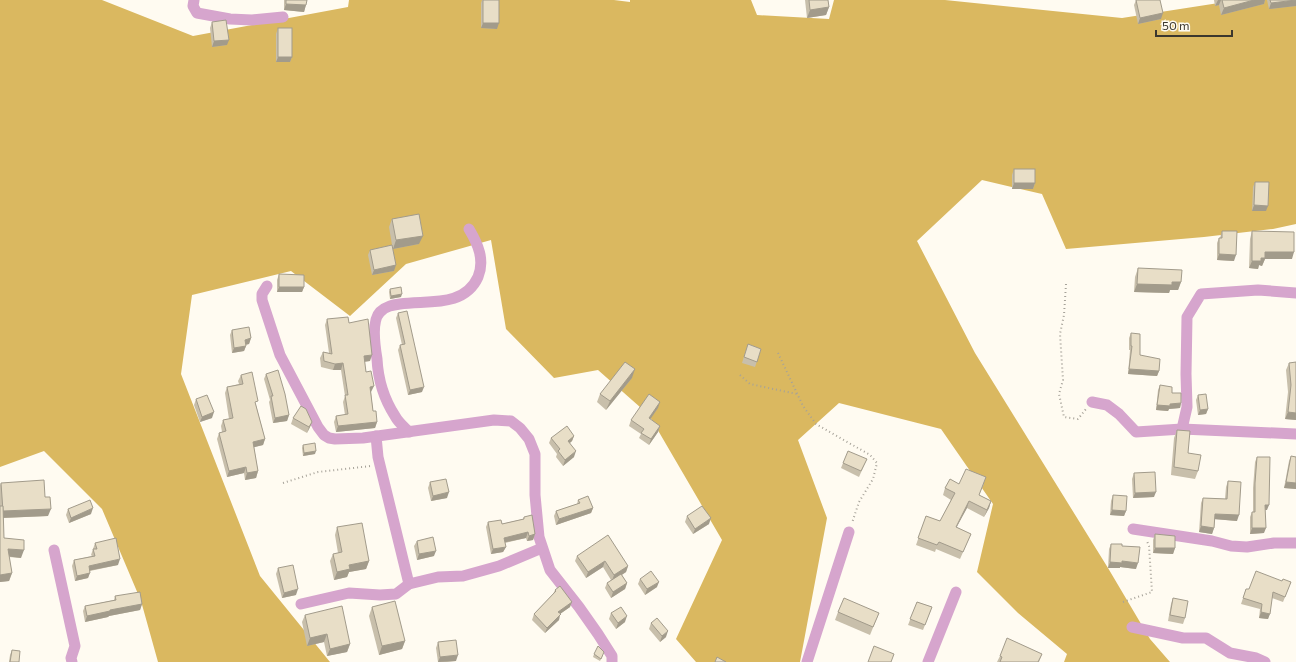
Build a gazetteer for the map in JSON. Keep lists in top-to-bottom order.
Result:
{
  "scale_bar": "50 m"
}
